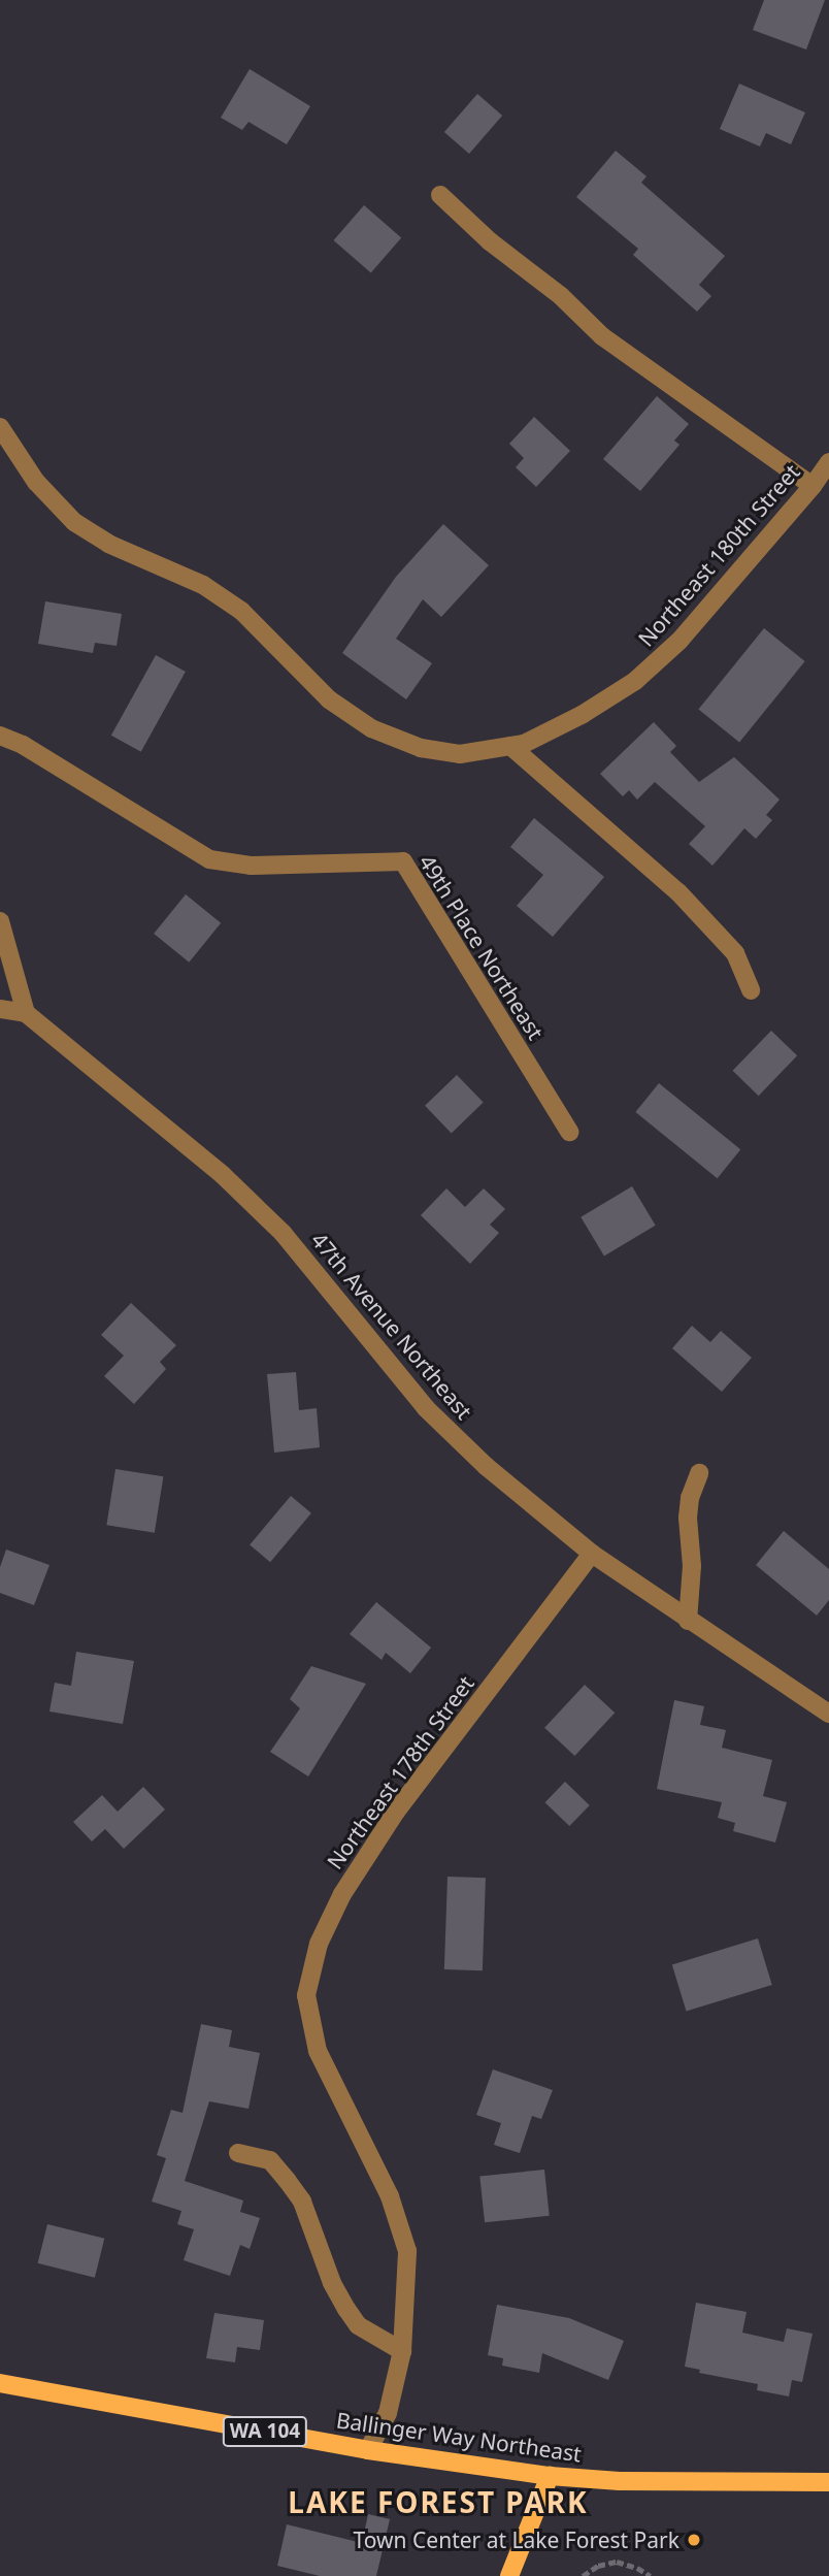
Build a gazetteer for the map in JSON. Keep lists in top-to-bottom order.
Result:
{
  "streets": {
    "main road": ["WA 104", "Ballinger Way Northeast"],
    "street": [
      "Northeast 180th Street",
      "49th Place Northeast",
      "47th Avenue Northeast",
      "Northeast 178th Street"
    ]
  },
  "crossings": [
    ["47th Avenue Northeast", "Northeast 178th Street"],
    ["Northeast 178th Street", "Ballinger Way Northeast"]
  ],
  "districts": ["LAKE FOREST PARK"],
  "places": ["Town Center at Lake Forest Park"]
}
